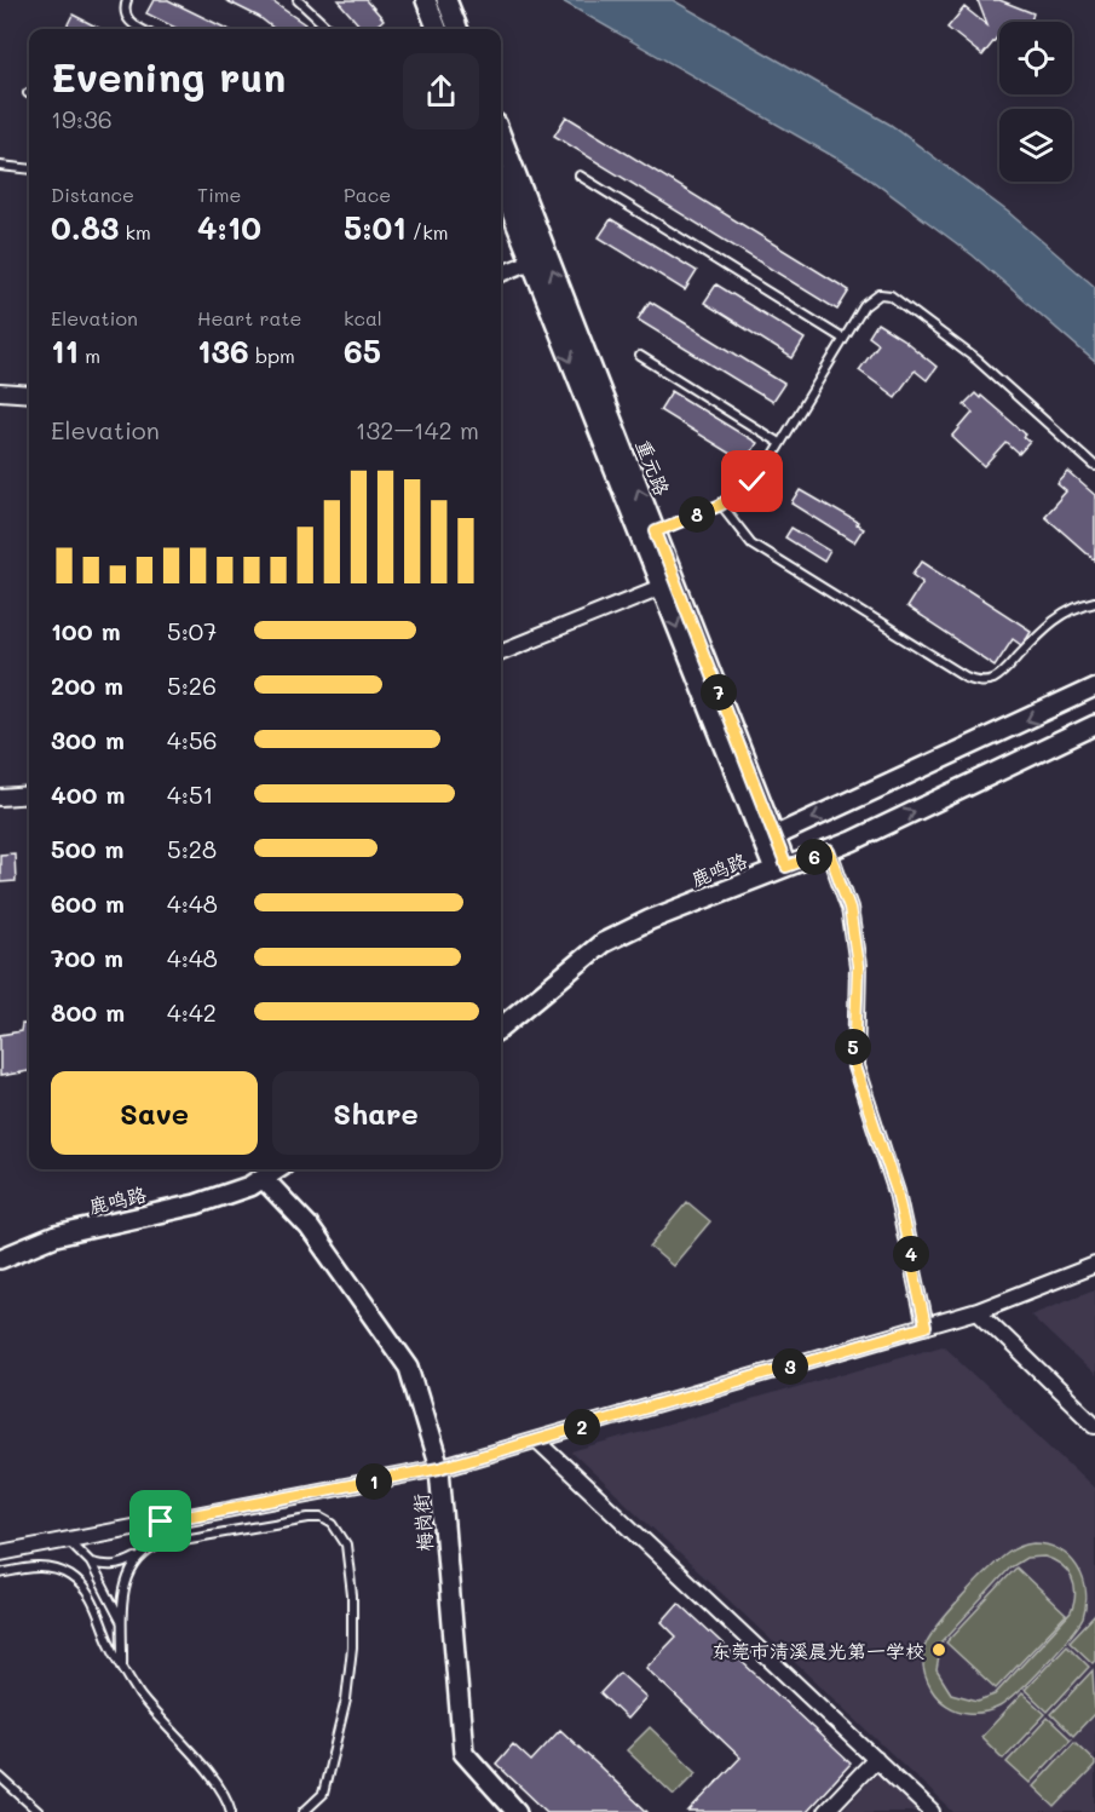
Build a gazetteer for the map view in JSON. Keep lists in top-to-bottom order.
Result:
{
  "streets": {
    "street": ["重元路", "鹿鸣路", "梅岗街"]
  },
  "crossings": [
    ["重元路", "鹿鸣路"],
    ["鹿鸣路", "梅岗街"]
  ],
  "places": ["东莞市清溪晨光第一学校"],
  "page": {
    "heading": ["Evening run", "19:36"],
    "stats": [
      ["Distance", "0.83 km"],
      ["Time", "4:10"],
      ["Pace", "5:01 /km"],
      ["Elevation", "11 m"],
      ["Heart rate", "136 bpm"],
      ["kcal", "65"]
    ],
    "chart": ["Elevation", "132–142 m"],
    "pins": [
      "8",
      "7",
      "6",
      "5",
      "4",
      "3",
      "2",
      "1"
    ],
    "list": [
      {
        "name": "100 m",
        "note": "5:07"
      },
      {
        "name": "200 m",
        "note": "5:26"
      },
      {
        "name": "300 m",
        "note": "4:56"
      },
      {
        "name": "400 m",
        "note": "4:51"
      },
      {
        "name": "500 m",
        "note": "5:28"
      },
      {
        "name": "600 m",
        "note": "4:48"
      },
      {
        "name": "700 m",
        "note": "4:48"
      },
      {
        "name": "800 m",
        "note": "4:42"
      }
    ],
    "buttons": ["Save", "Share"]
  }
}
